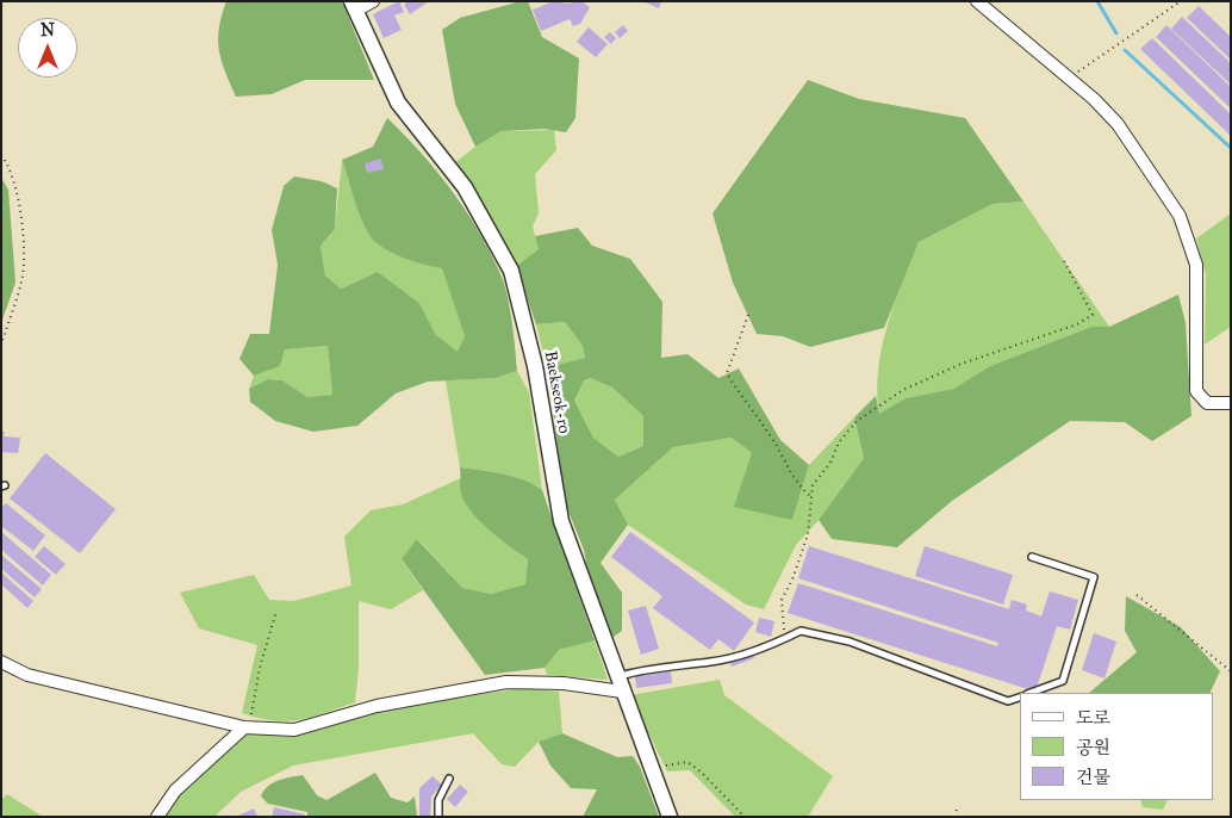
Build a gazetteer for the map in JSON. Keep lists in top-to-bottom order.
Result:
{
  "streets": {
    "street": ["Baekseok-ro"]
  },
  "legend": ["도로", "공원", "건물"],
  "north": "top"
}
